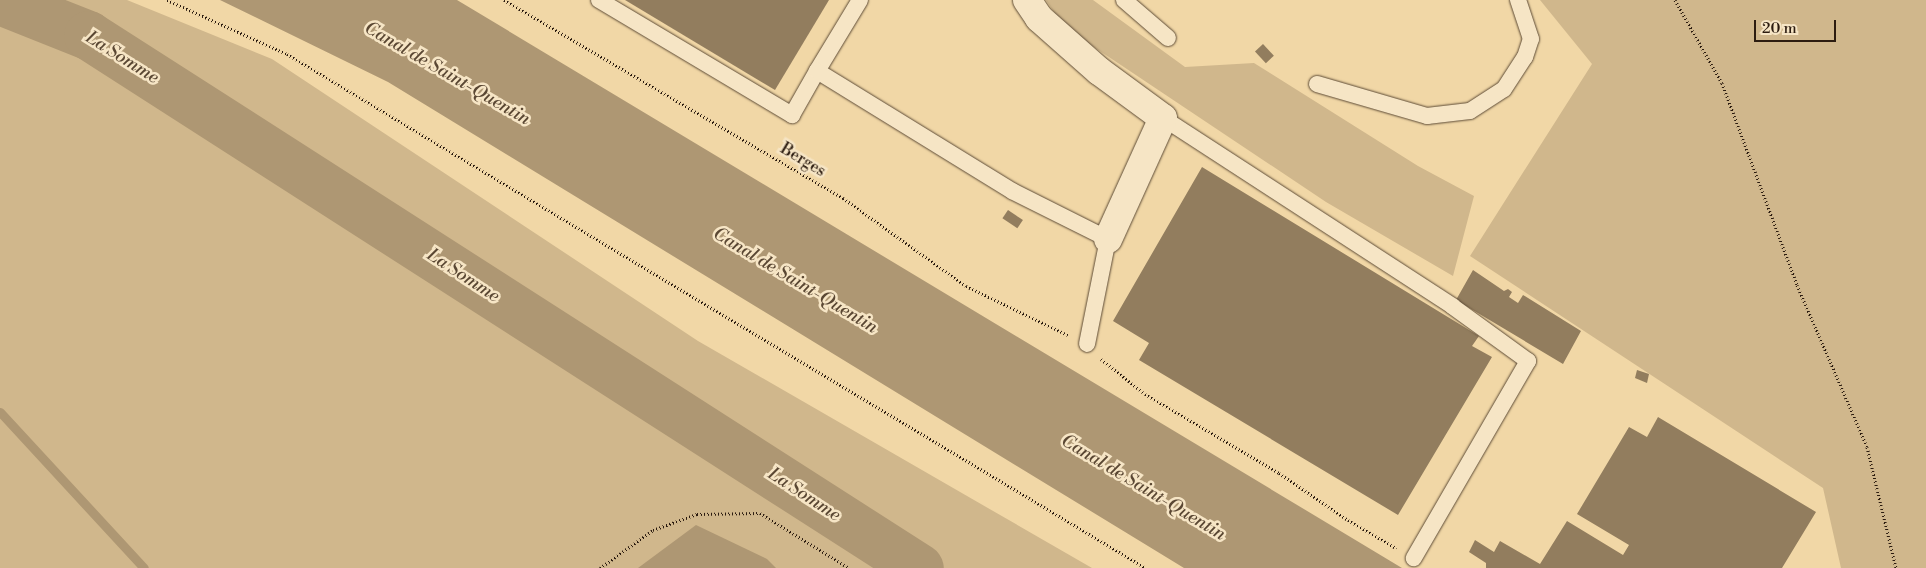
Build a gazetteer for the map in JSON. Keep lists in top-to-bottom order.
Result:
{
  "streets": {
    "path": ["Berges"]
  },
  "water": ["La Somme", "Canal de Saint-Quentin"],
  "scale_bar": "20 m"
}
